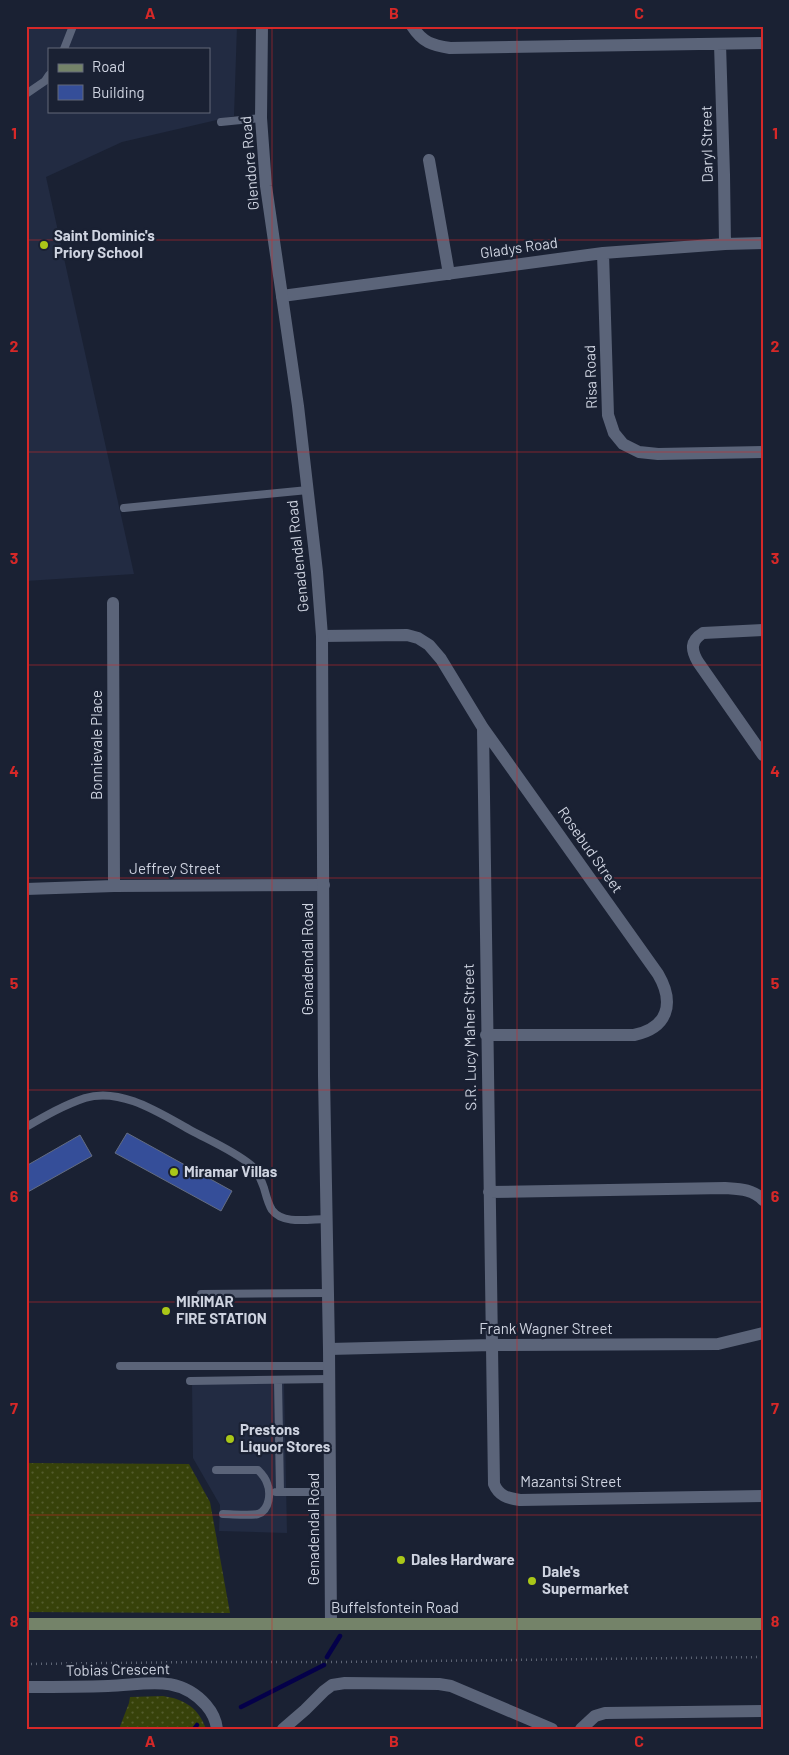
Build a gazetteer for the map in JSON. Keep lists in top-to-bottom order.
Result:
{
  "streets": {
    "main road": ["Buffelsfontein Road"],
    "street": [
      "Daryl Street",
      "Glendore Road",
      "Gladys Road",
      "Risa Road",
      "Genadendal Road",
      "Bonnievale Place",
      "Rosebud Street",
      "Jeffrey Street",
      "S.R. Lucy Maher Street",
      "Frank Wagner Street",
      "Mazantsi Street",
      "Tobias Crescent"
    ]
  },
  "crossings": [
    ["Daryl Street", "Gladys Road"],
    ["Glendore Road", "Gladys Road"],
    ["Glendore Road", "Genadendal Road"],
    ["Gladys Road", "Risa Road"],
    ["Gladys Road", "Genadendal Road"],
    ["Genadendal Road", "Rosebud Street"],
    ["Genadendal Road", "Jeffrey Street"],
    ["Genadendal Road", "Frank Wagner Street"],
    ["Genadendal Road", "Buffelsfontein Road"],
    ["Bonnievale Place", "Jeffrey Street"],
    ["Rosebud Street", "S.R. Lucy Maher Street"],
    ["S.R. Lucy Maher Street", "Frank Wagner Street"],
    ["S.R. Lucy Maher Street", "Mazantsi Street"],
    ["Frank Wagner Street", "Mazantsi Street"]
  ],
  "places": [
    "Saint Dominic's Priory School",
    "Miramar Villas",
    "MIRIMAR FIRE STATION",
    "Prestons Liquor Stores",
    "Dales Hardware",
    "Dale's Supermarket"
  ],
  "legend": ["Road", "Building"],
  "grid": {
    "columns": ["A", "B", "C"],
    "rows": [
      "1",
      "2",
      "3",
      "4",
      "5",
      "6",
      "7",
      "8"
    ]
  }
}
